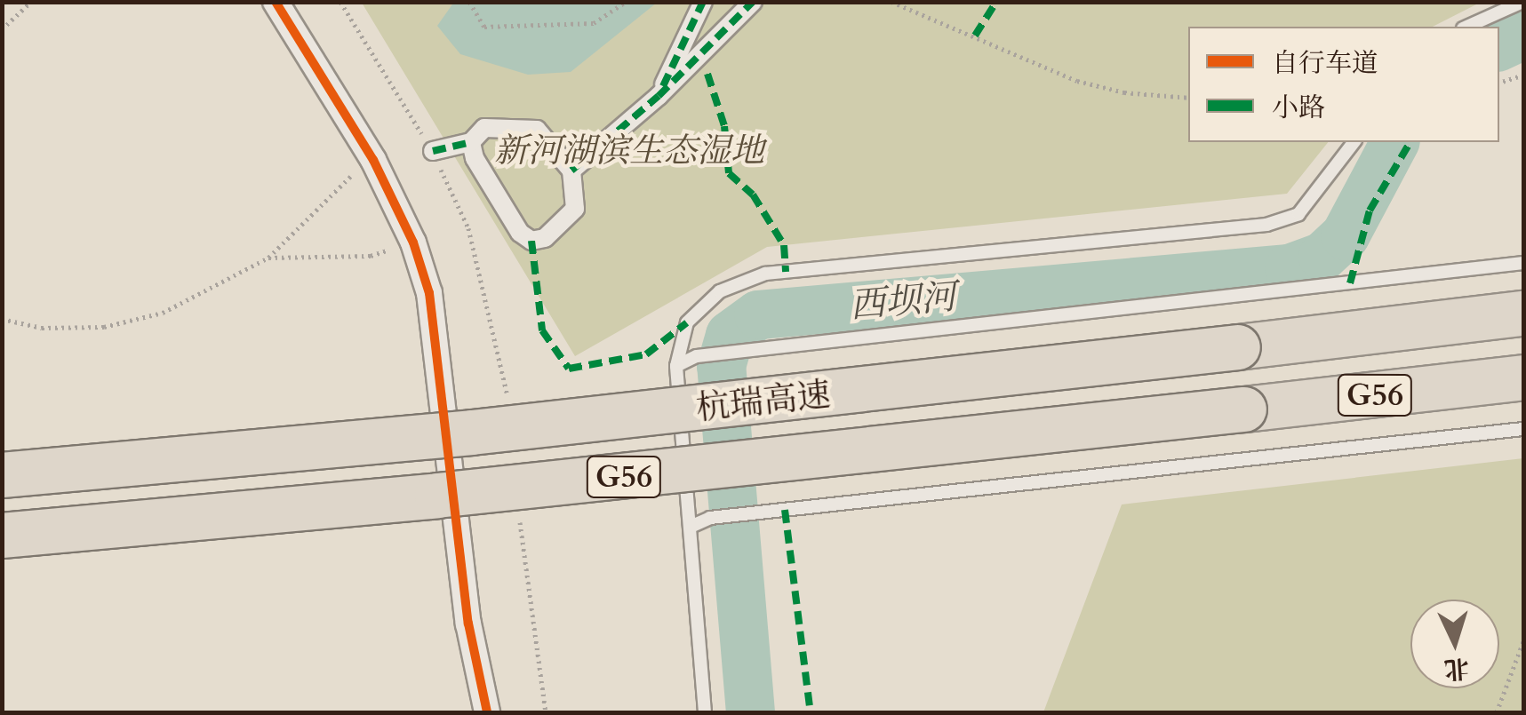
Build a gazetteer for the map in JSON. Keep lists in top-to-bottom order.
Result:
{
  "streets": {
    "highway": ["G56", "杭瑞高速"]
  },
  "water": ["西坝河"],
  "parks": ["新河湖滨生态湿地"],
  "legend": ["自行车道", "小路"],
  "north": "bottom"
}
